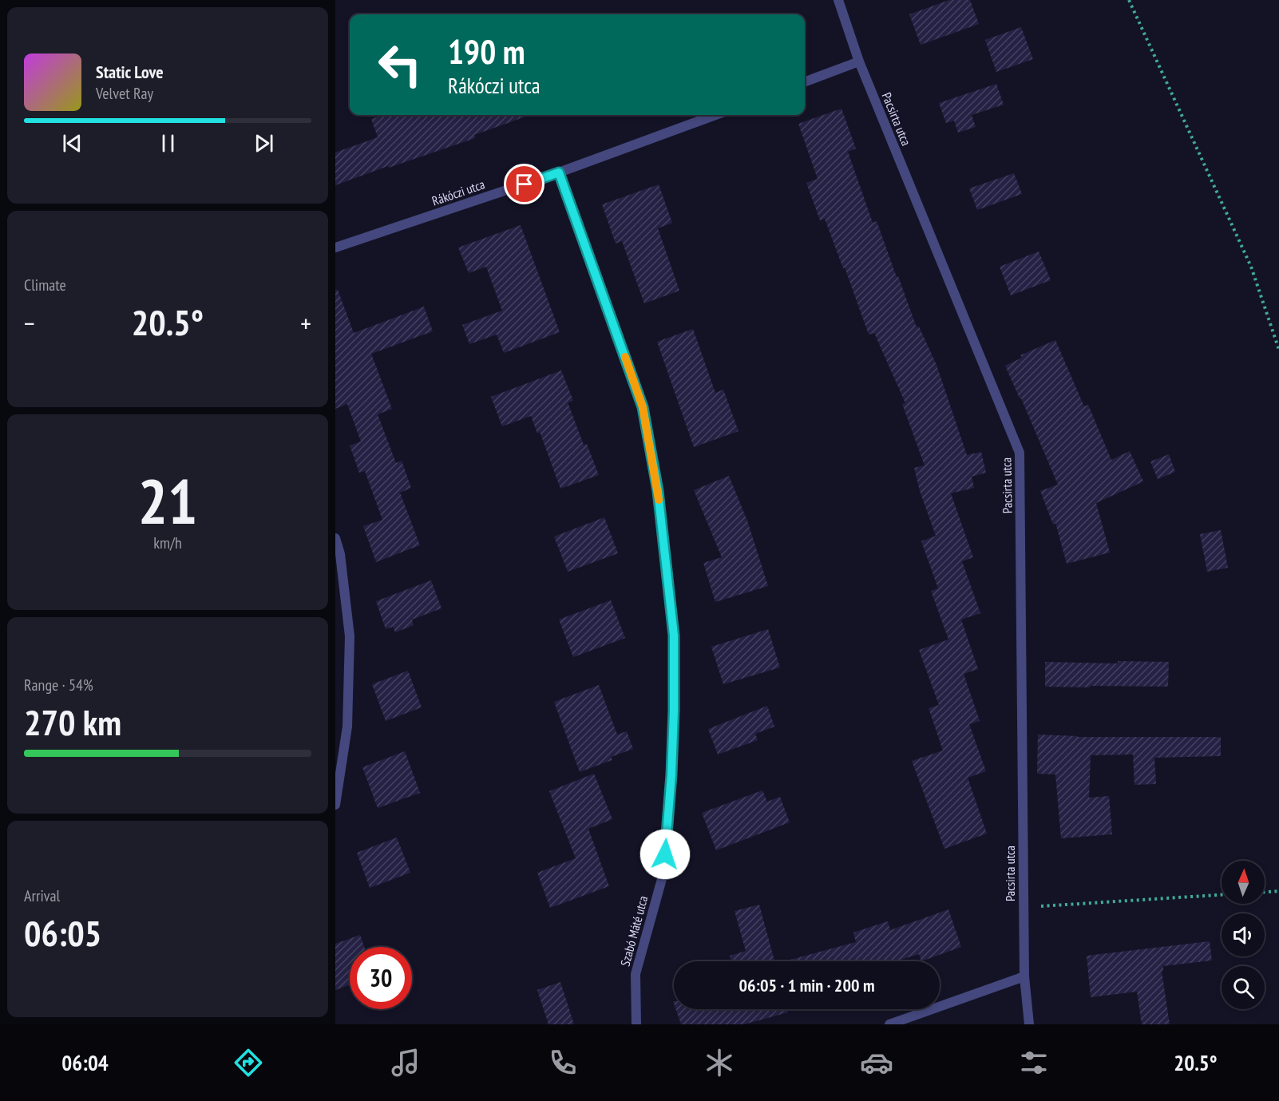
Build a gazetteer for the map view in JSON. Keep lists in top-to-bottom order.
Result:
{
  "streets": {
    "street": ["Pacsirta utca", "Rákóczi utca", "Szabó Máté utca"]
  },
  "crossings": [
    ["Rákóczi utca", "Szabó Máté utca"]
  ],
  "north": "top",
  "page": {
    "turn": ["190 m", "Rákóczi utca"],
    "song": ["Static Love", "Velvet Ray"],
    "tile": [
      "Climate",
      ["21", "km/h"],
      ["Range · 54%", "270 km"],
      ["Arrival", "06:05"]
    ],
    "heat": ["−", "20.5°", "+"],
    "limit": "30",
    "trip": "06:05 · 1 min · 200 m",
    "tabs": ["06:04", "20.5°"]
  }
}
